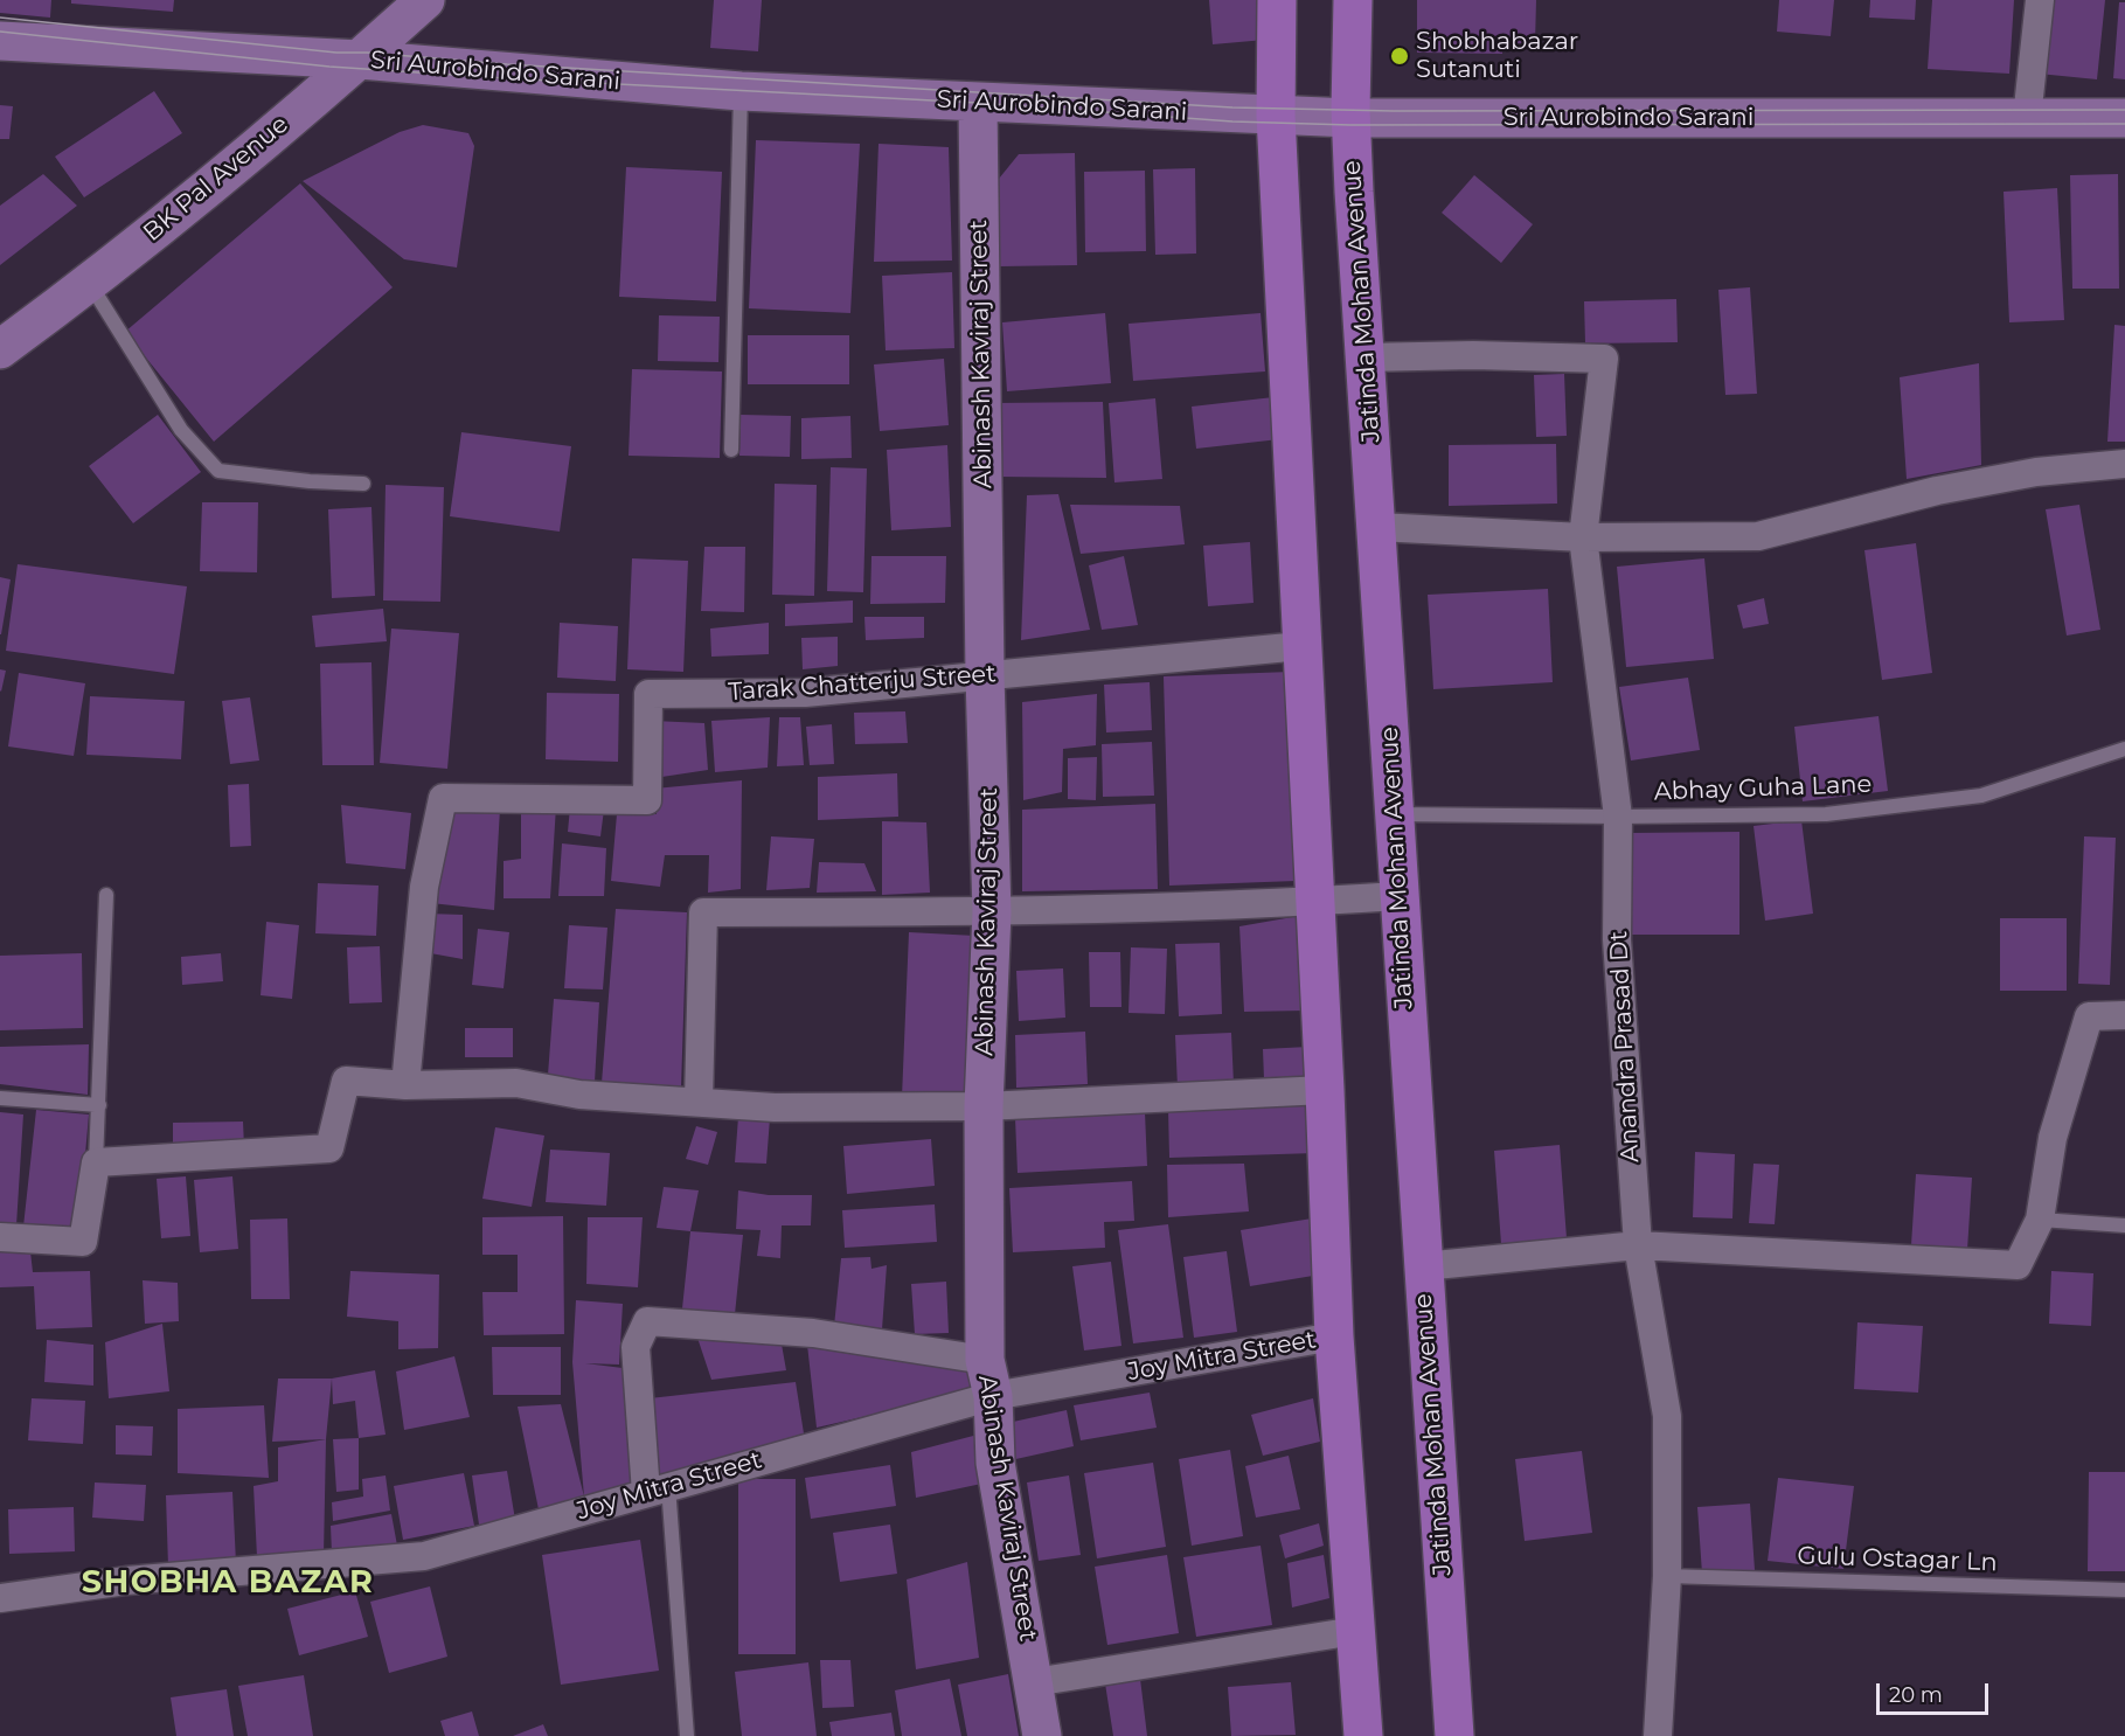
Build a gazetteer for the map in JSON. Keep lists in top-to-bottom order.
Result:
{
  "streets": {
    "main road": [
      "Sri Aurobindo Sarani",
      "BK Pal Avenue",
      "Jatinda Mohan Avenue",
      "Abinash Kaviraj Street"
    ],
    "street": ["Tarak Chatterju Street", "Anandra Prasad Dt", "Joy Mitra Street"],
    "lane": ["Abhay Guha Lane", "Gulu Ostagar Ln"]
  },
  "crossings": [
    ["Sri Aurobindo Sarani", "BK Pal Avenue"],
    ["Sri Aurobindo Sarani", "Jatinda Mohan Avenue"],
    ["Sri Aurobindo Sarani", "Abinash Kaviraj Street"],
    ["Jatinda Mohan Avenue", "Abhay Guha Lane"],
    ["Jatinda Mohan Avenue", "Anandra Prasad Dt"],
    ["Abinash Kaviraj Street", "Tarak Chatterju Street"],
    ["Abinash Kaviraj Street", "Joy Mitra Street"],
    ["Abhay Guha Lane", "Anandra Prasad Dt"],
    ["Anandra Prasad Dt", "Gulu Ostagar Ln"]
  ],
  "districts": ["SHOBHA BAZAR"],
  "places": ["Shobhabazar Sutanuti"],
  "scale_bar": "20 m"
}
